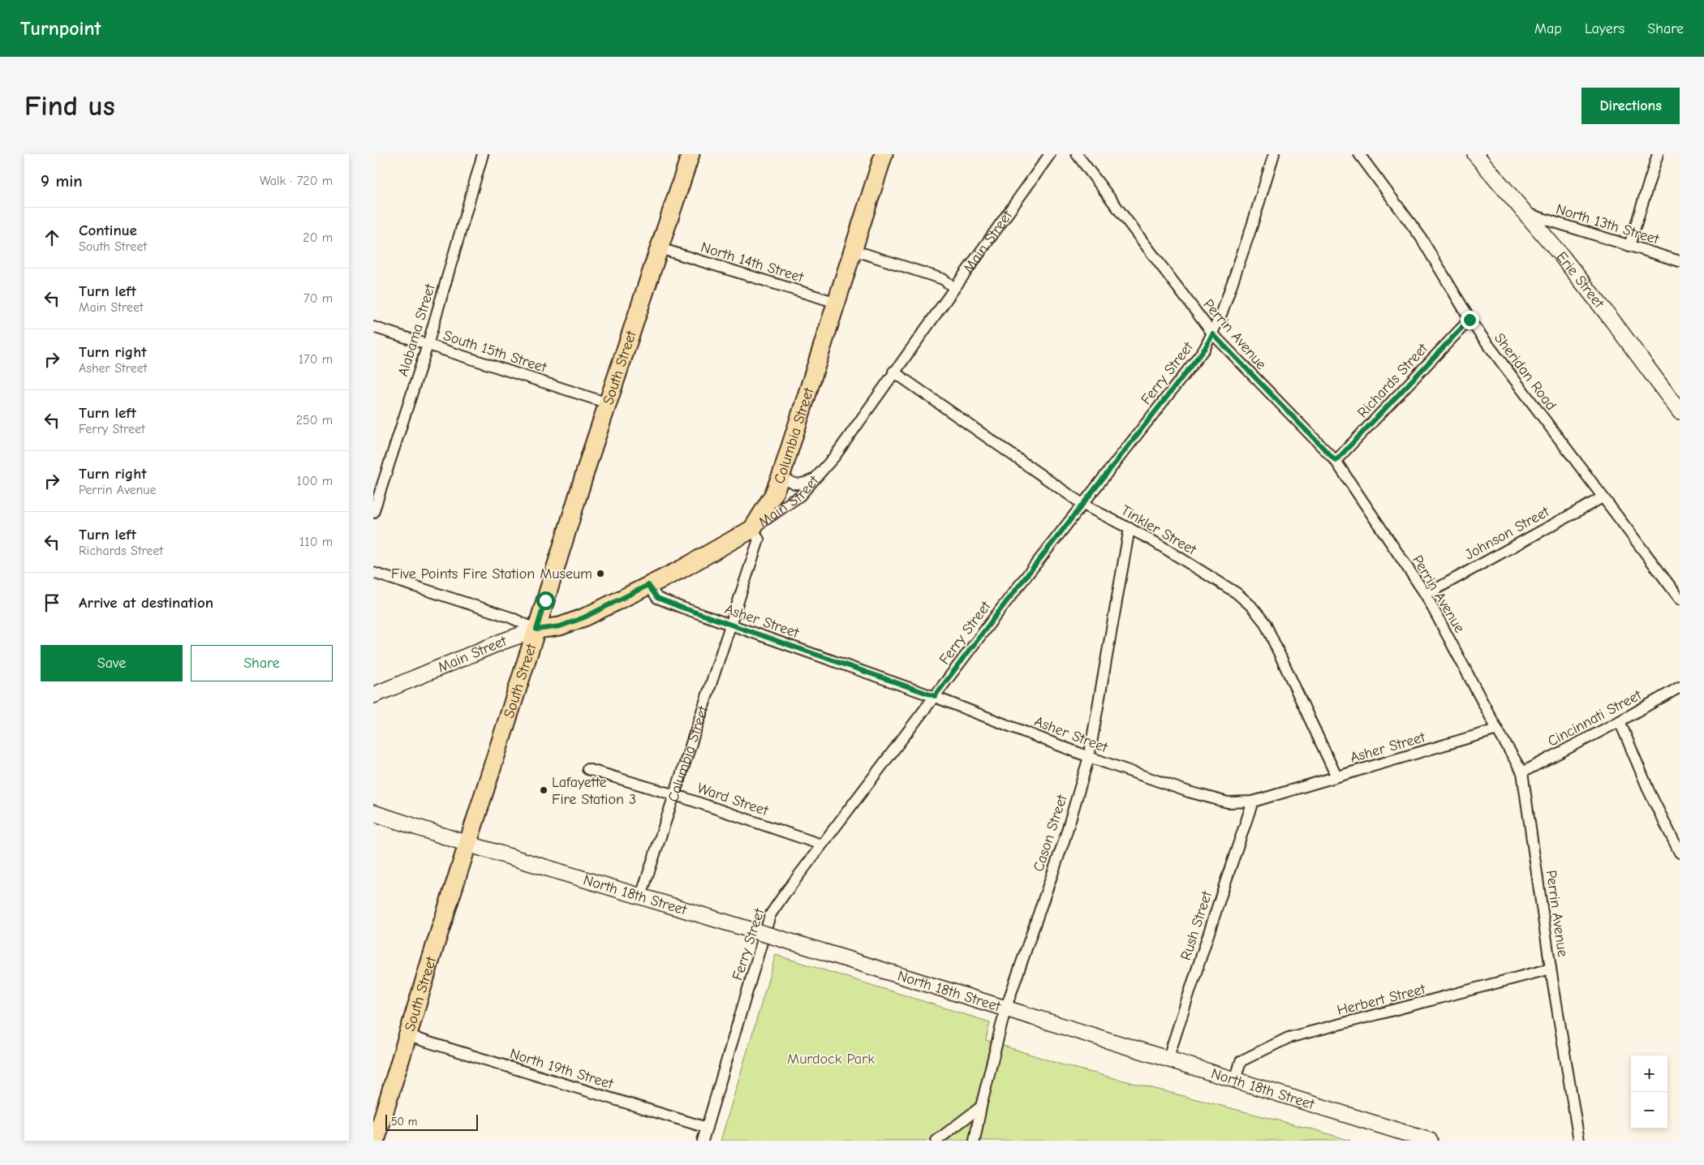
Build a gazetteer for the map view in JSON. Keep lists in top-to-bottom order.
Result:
{
  "streets": {
    "main road": [
      "Main Street",
      "Erie Street",
      "South Street",
      "Columbia Street",
      "North 18th Street"
    ],
    "street": [
      "North 13th Street",
      "North 14th Street",
      "Alabama Street",
      "Perrin Avenue",
      "South 15th Street",
      "Sheridan Road",
      "Ferry Street",
      "Richards Street",
      "Tinkler Street",
      "Johnson Street",
      "Asher Street",
      "Cincinnati Street",
      "Ward Street",
      "Cason Street",
      "Rush Street",
      "Herbert Street",
      "North 19th Street"
    ]
  },
  "crossings": [
    ["North 13th Street", "Erie Street"],
    ["Main Street", "South Street"],
    ["Main Street", "Columbia Street"],
    ["Main Street", "Tinkler Street"],
    ["Main Street", "Asher Street"],
    ["North 14th Street", "South Street"],
    ["North 14th Street", "Columbia Street"],
    ["Alabama Street", "South 15th Street"],
    ["Perrin Avenue", "Ferry Street"],
    ["Perrin Avenue", "Richards Street"],
    ["Perrin Avenue", "Johnson Street"],
    ["Perrin Avenue", "Asher Street"],
    ["Perrin Avenue", "Cincinnati Street"],
    ["Perrin Avenue", "Herbert Street"],
    ["South 15th Street", "South Street"],
    ["South Street", "North 18th Street"],
    ["South Street", "North 19th Street"],
    ["Sheridan Road", "Richards Street"],
    ["Sheridan Road", "Johnson Street"],
    ["Ferry Street", "Tinkler Street"],
    ["Ferry Street", "Asher Street"],
    ["Ferry Street", "Ward Street"],
    ["Ferry Street", "North 19th Street"],
    ["Columbia Street", "Asher Street"],
    ["Columbia Street", "Ward Street"],
    ["Columbia Street", "North 18th Street"],
    ["Tinkler Street", "Asher Street"],
    ["Tinkler Street", "Cason Street"],
    ["Asher Street", "Cason Street"],
    ["Asher Street", "Rush Street"],
    ["Cason Street", "North 18th Street"],
    ["North 18th Street", "Rush Street"],
    ["North 18th Street", "Herbert Street"]
  ],
  "parks": ["Murdock Park"],
  "places": ["Five Points Fire Station Museum", "Lafayette Fire Station 3"],
  "scale_bar": "50 m",
  "page": {
    "header": "Turnpoint",
    "nav": ["Map", "Layers", "Share"],
    "buttons": [
      "Directions",
      ["Save", "Share"]
    ],
    "title": "Find us",
    "heading": ["9 min", "Walk · 720 m"],
    "list": [
      ["Continue", "South Street", "20 m"],
      ["Turn left", "Main Street", "70 m"],
      ["Turn right", "Asher Street", "170 m"],
      ["Turn left", "Ferry Street", "250 m"],
      ["Turn right", "Perrin Avenue", "100 m"],
      ["Turn left", "Richards Street", "110 m"],
      "Arrive at destination"
    ],
    "map_buttons": ["+", "−"],
    "scale": "50 m"
  }
}
